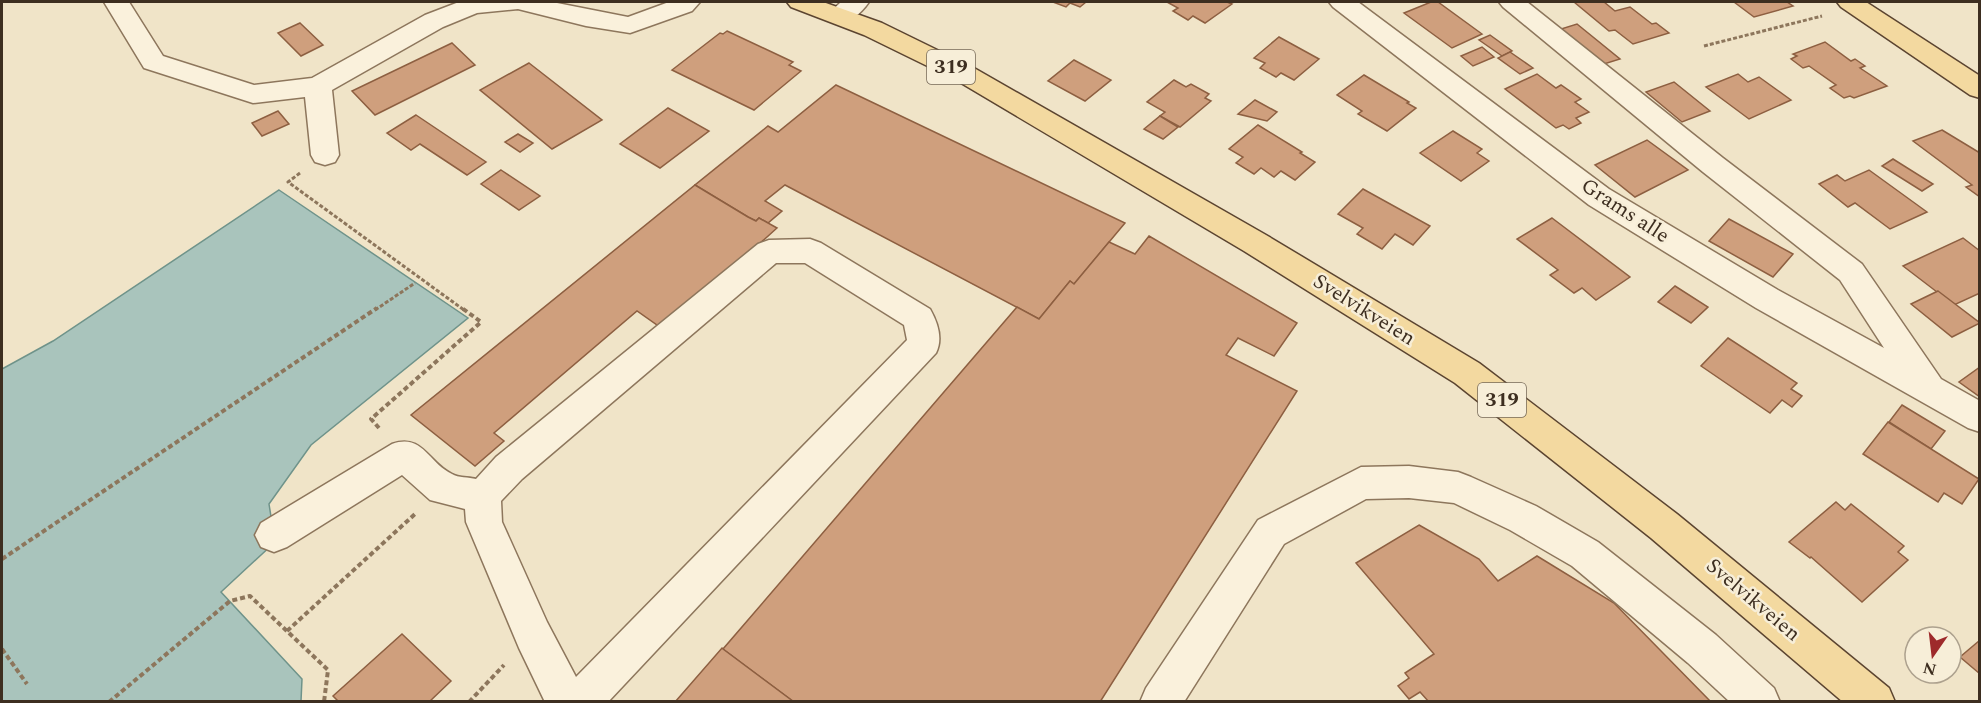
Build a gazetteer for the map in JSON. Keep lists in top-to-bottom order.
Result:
{
  "streets": {
    "main road": ["319", "Svelvikveien"],
    "street": ["Grams alle"]
  },
  "north": "bottom"
}
